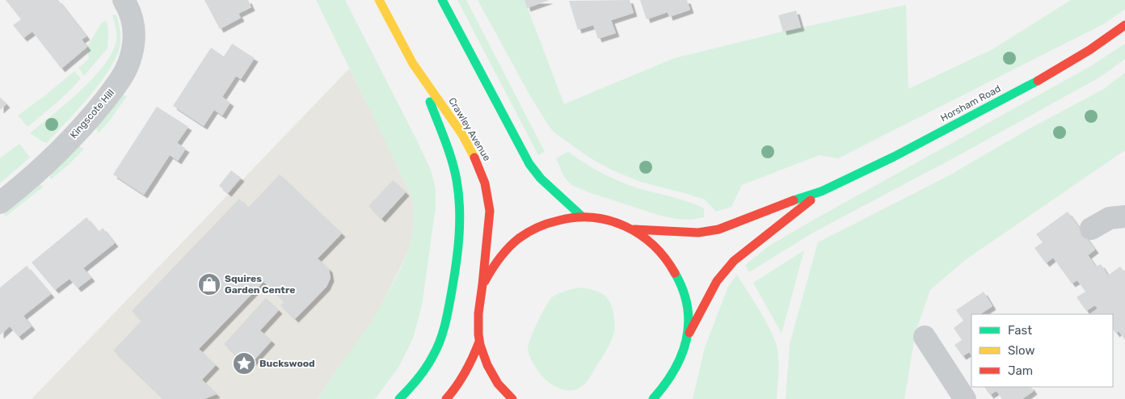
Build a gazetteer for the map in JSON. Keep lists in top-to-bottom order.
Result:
{
  "streets": {
    "main road": ["Horsham Road", "Crawley Avenue"],
    "street": ["Kingscote Hill"]
  },
  "places": {
    "shop": ["Squires Garden Centre"],
    "place": ["Buckswood"]
  },
  "legend": ["Fast", "Slow", "Jam"]
}
